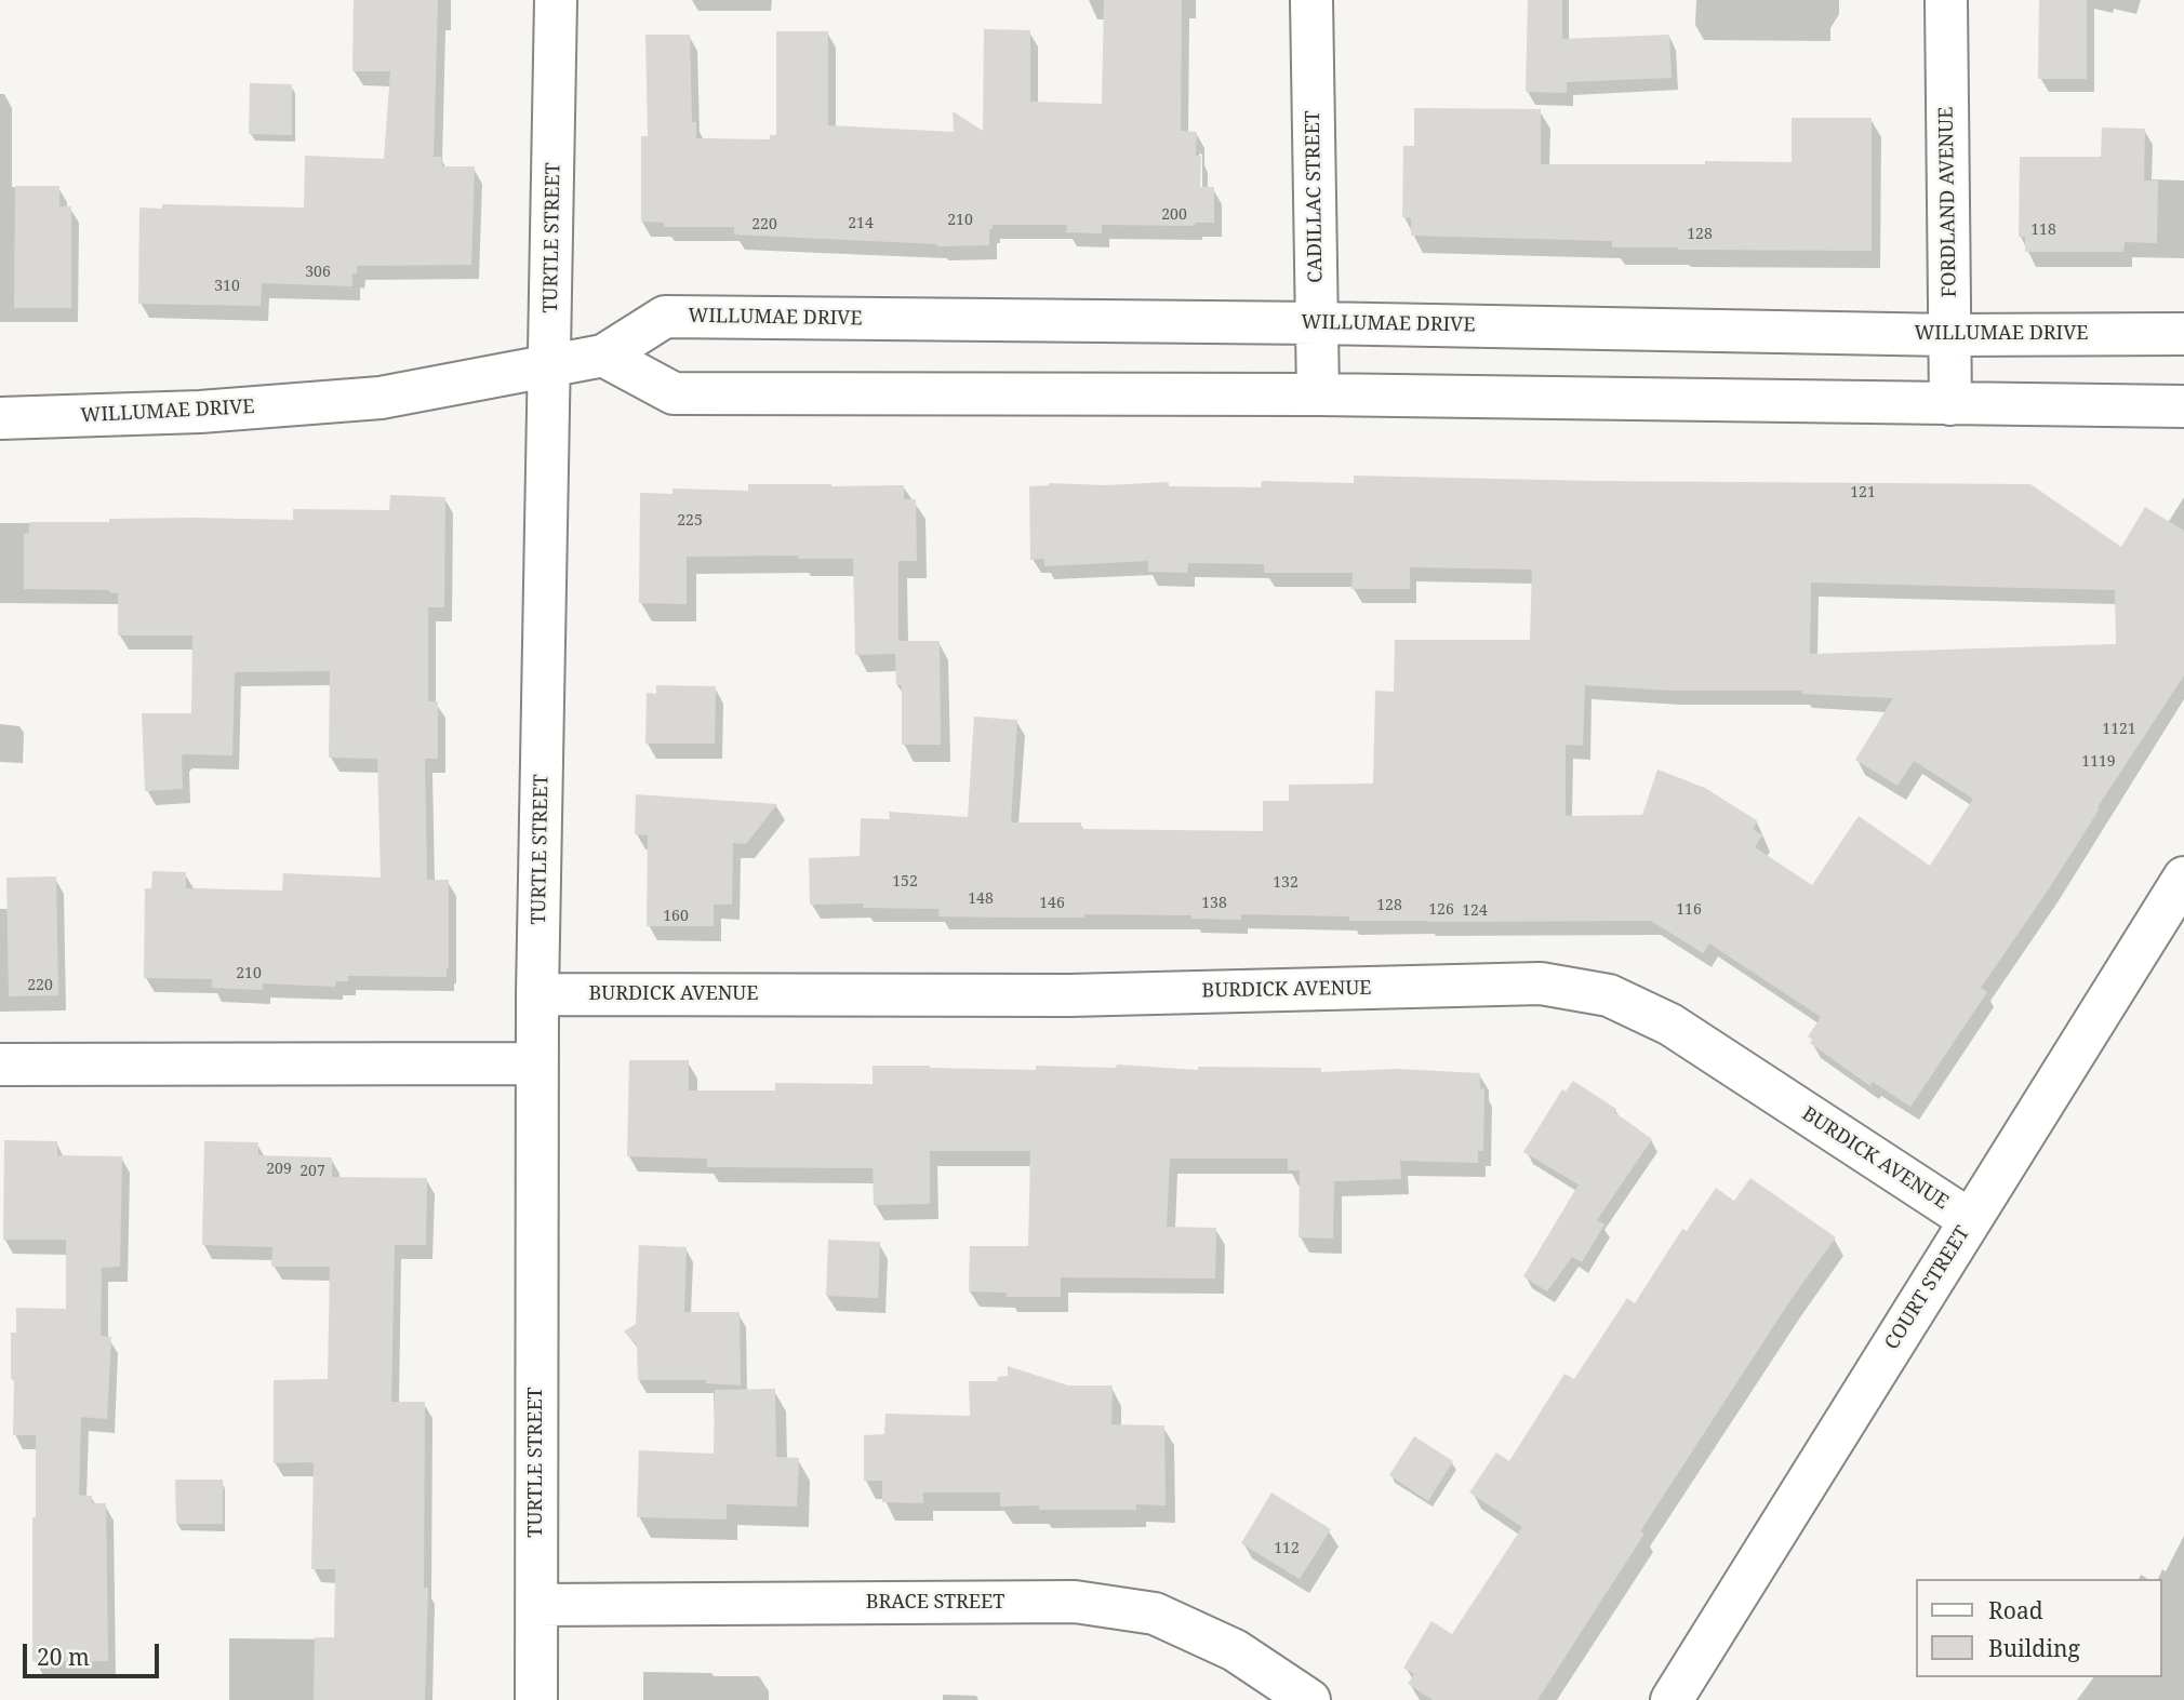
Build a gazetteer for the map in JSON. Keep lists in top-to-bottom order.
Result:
{
  "streets": {
    "street": [
      "CADILLAC STREET",
      "FORDLAND AVENUE",
      "TURTLE STREET",
      "WILLUMAE DRIVE",
      "BURDICK AVENUE",
      "COURT STREET",
      "BRACE STREET"
    ]
  },
  "crossings": [
    ["CADILLAC STREET", "WILLUMAE DRIVE"],
    ["FORDLAND AVENUE", "WILLUMAE DRIVE"],
    ["TURTLE STREET", "WILLUMAE DRIVE"],
    ["TURTLE STREET", "BURDICK AVENUE"],
    ["TURTLE STREET", "BRACE STREET"],
    ["BURDICK AVENUE", "COURT STREET"]
  ],
  "house_numbers": [
    "200",
    "210",
    "214",
    "220",
    "118",
    "128",
    "306",
    "310",
    "121",
    "225",
    "1121",
    "1119",
    "152",
    "132",
    "148",
    "146",
    "138",
    "128",
    "126",
    "116",
    "124",
    "160",
    "210",
    "220",
    "209",
    "207",
    "112"
  ],
  "legend": ["Road", "Building"],
  "scale_bar": "20 m"
}
